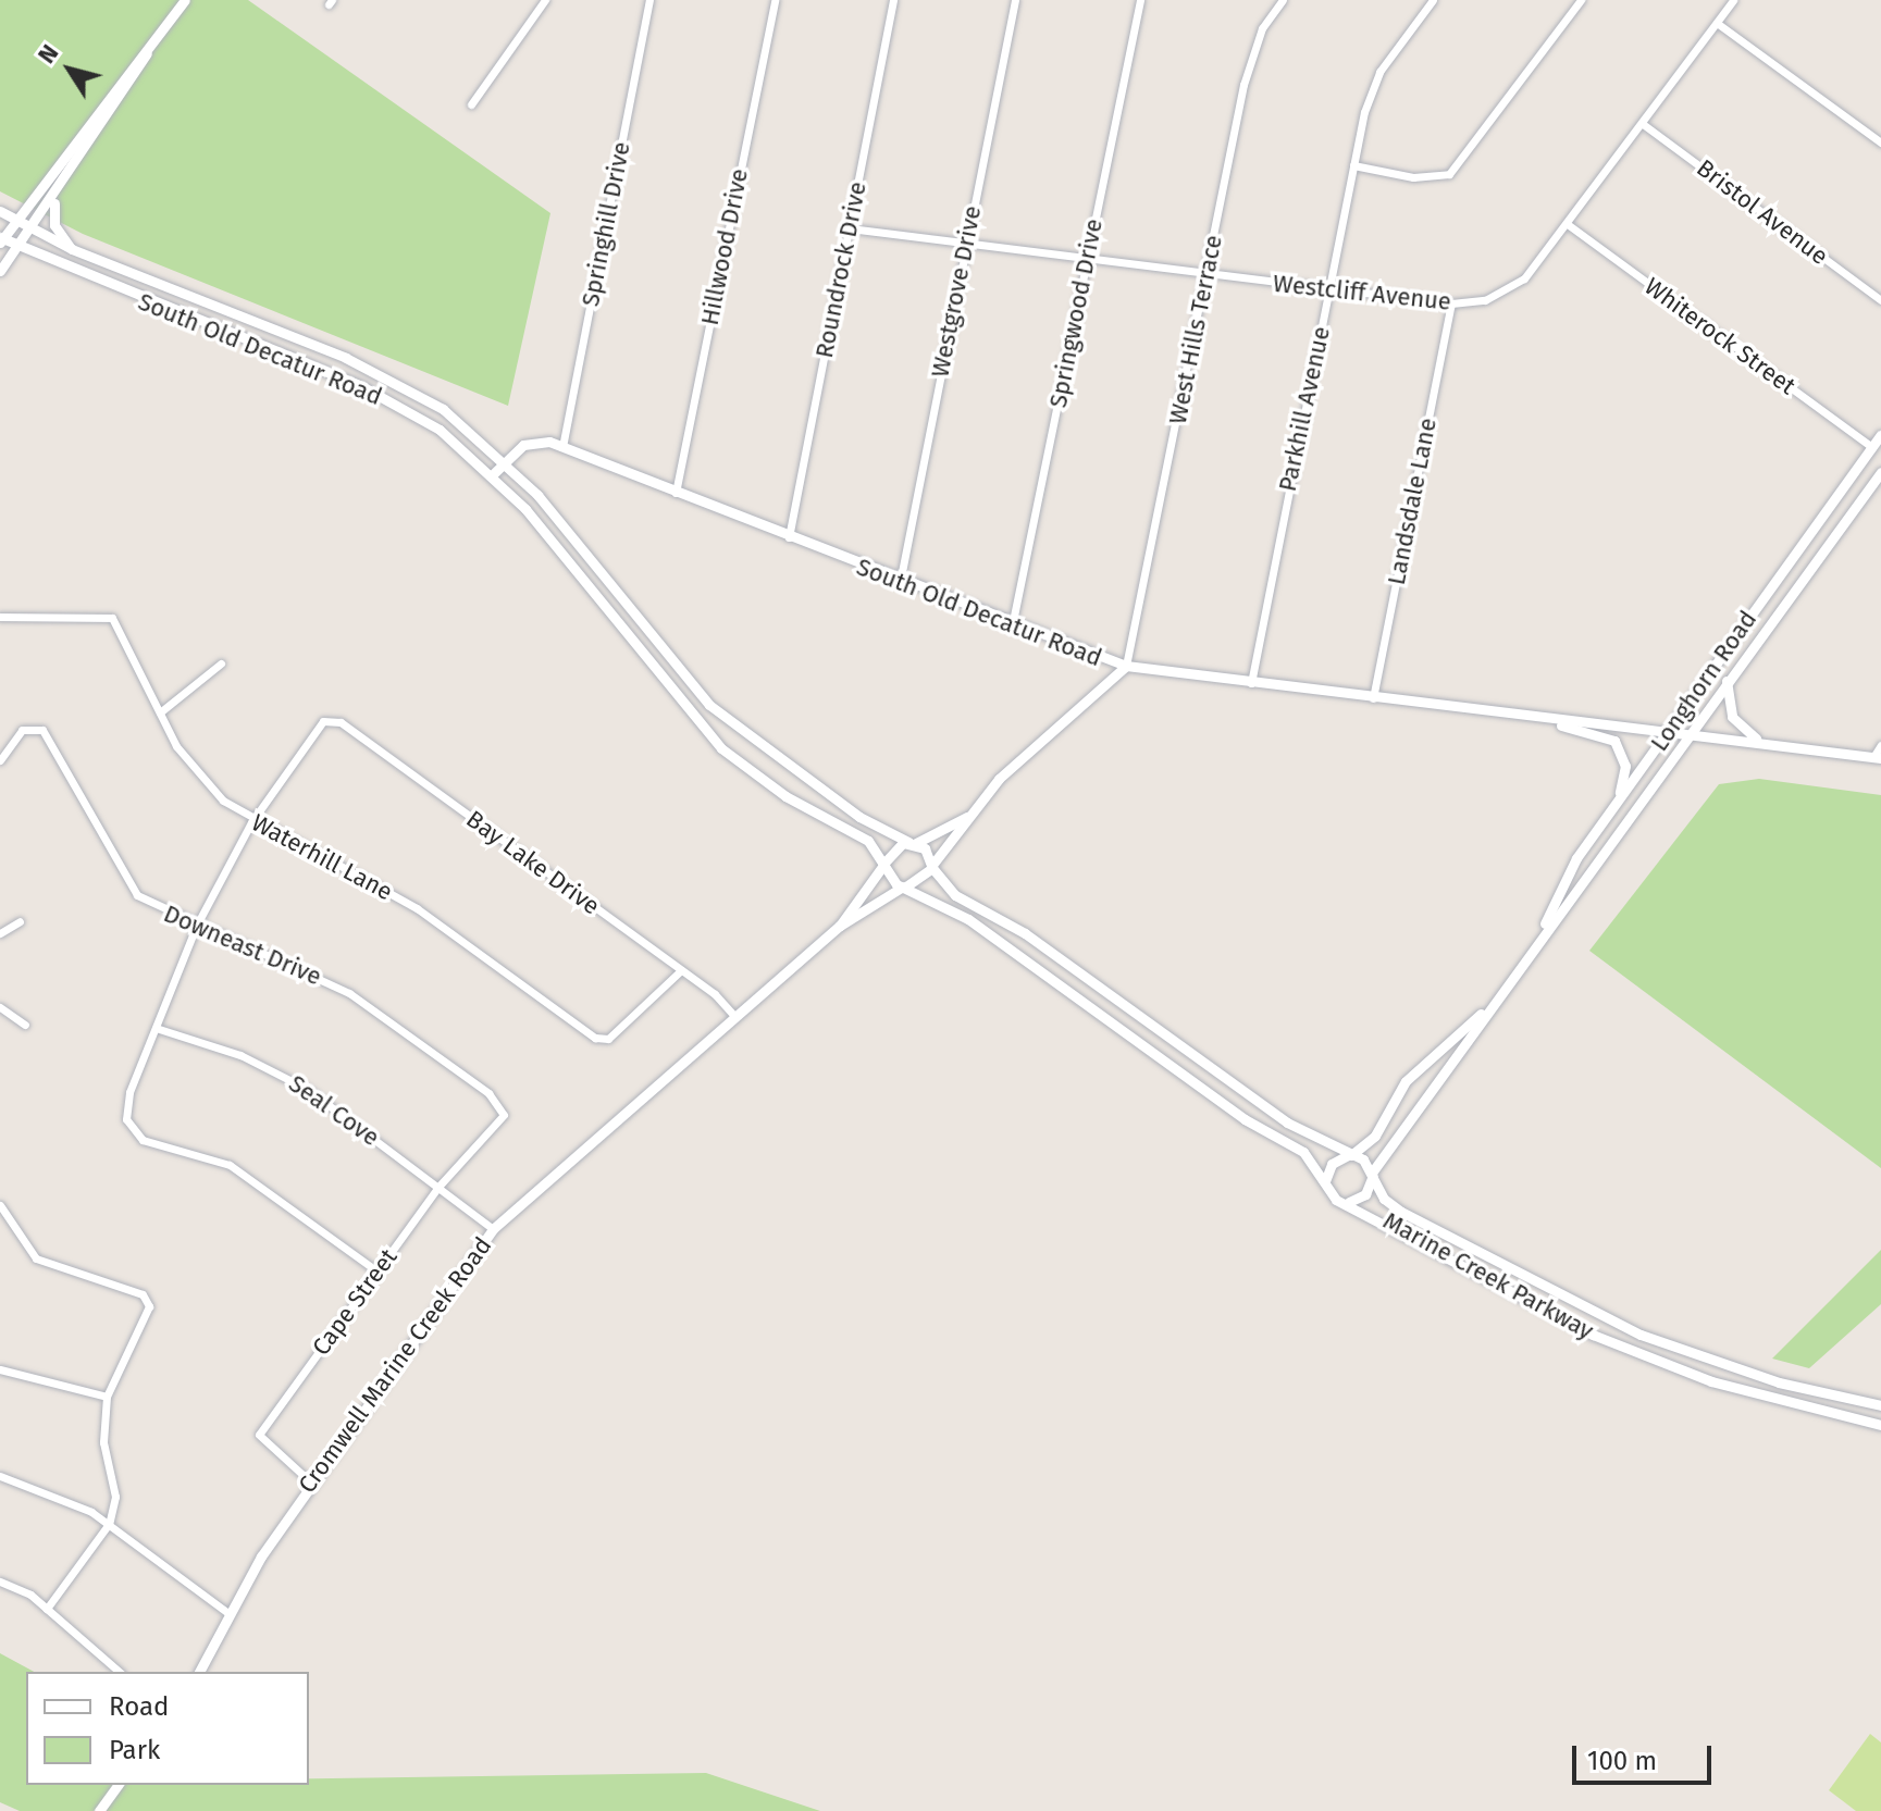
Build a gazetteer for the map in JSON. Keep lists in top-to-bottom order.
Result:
{
  "streets": {
    "main road": [
      "South Old Decatur Road",
      "Longhorn Road",
      "Marine Creek Parkway",
      "Cromwell Marine Creek Road"
    ],
    "street": [
      "Bristol Avenue",
      "Springhill Drive",
      "Hillwood Drive",
      "Roundrock Drive",
      "Westgrove Drive",
      "Westcliff Avenue",
      "Springwood Drive",
      "West Hills Terrace",
      "Whiterock Street",
      "Parkhill Avenue",
      "Landsdale Lane",
      "Waterhill Lane",
      "Bay Lake Drive",
      "Downeast Drive",
      "Seal Cove",
      "Cape Street"
    ]
  },
  "crossings": [
    ["Bristol Avenue", "Westcliff Avenue"],
    ["Springhill Drive", "South Old Decatur Road"],
    ["Hillwood Drive", "South Old Decatur Road"],
    ["Roundrock Drive", "Westcliff Avenue"],
    ["Roundrock Drive", "South Old Decatur Road"],
    ["Westgrove Drive", "Westcliff Avenue"],
    ["Westgrove Drive", "South Old Decatur Road"],
    ["Westcliff Avenue", "Springwood Drive"],
    ["Westcliff Avenue", "West Hills Terrace"],
    ["Westcliff Avenue", "Whiterock Street"],
    ["Westcliff Avenue", "Parkhill Avenue"],
    ["Westcliff Avenue", "Landsdale Lane"],
    ["Springwood Drive", "South Old Decatur Road"],
    ["West Hills Terrace", "South Old Decatur Road"],
    ["Whiterock Street", "Longhorn Road"],
    ["South Old Decatur Road", "Parkhill Avenue"],
    ["South Old Decatur Road", "Landsdale Lane"],
    ["South Old Decatur Road", "Longhorn Road"],
    ["South Old Decatur Road", "Cromwell Marine Creek Road"],
    ["Longhorn Road", "Marine Creek Parkway"],
    ["Waterhill Lane", "Bay Lake Drive"],
    ["Bay Lake Drive", "Cromwell Marine Creek Road"],
    ["Downeast Drive", "Cape Street"],
    ["Seal Cove", "Cape Street"],
    ["Seal Cove", "Cromwell Marine Creek Road"],
    ["Cape Street", "Cromwell Marine Creek Road"]
  ],
  "legend": ["Road", "Park"],
  "scale_bar": "100 m",
  "north": "top left"
}
